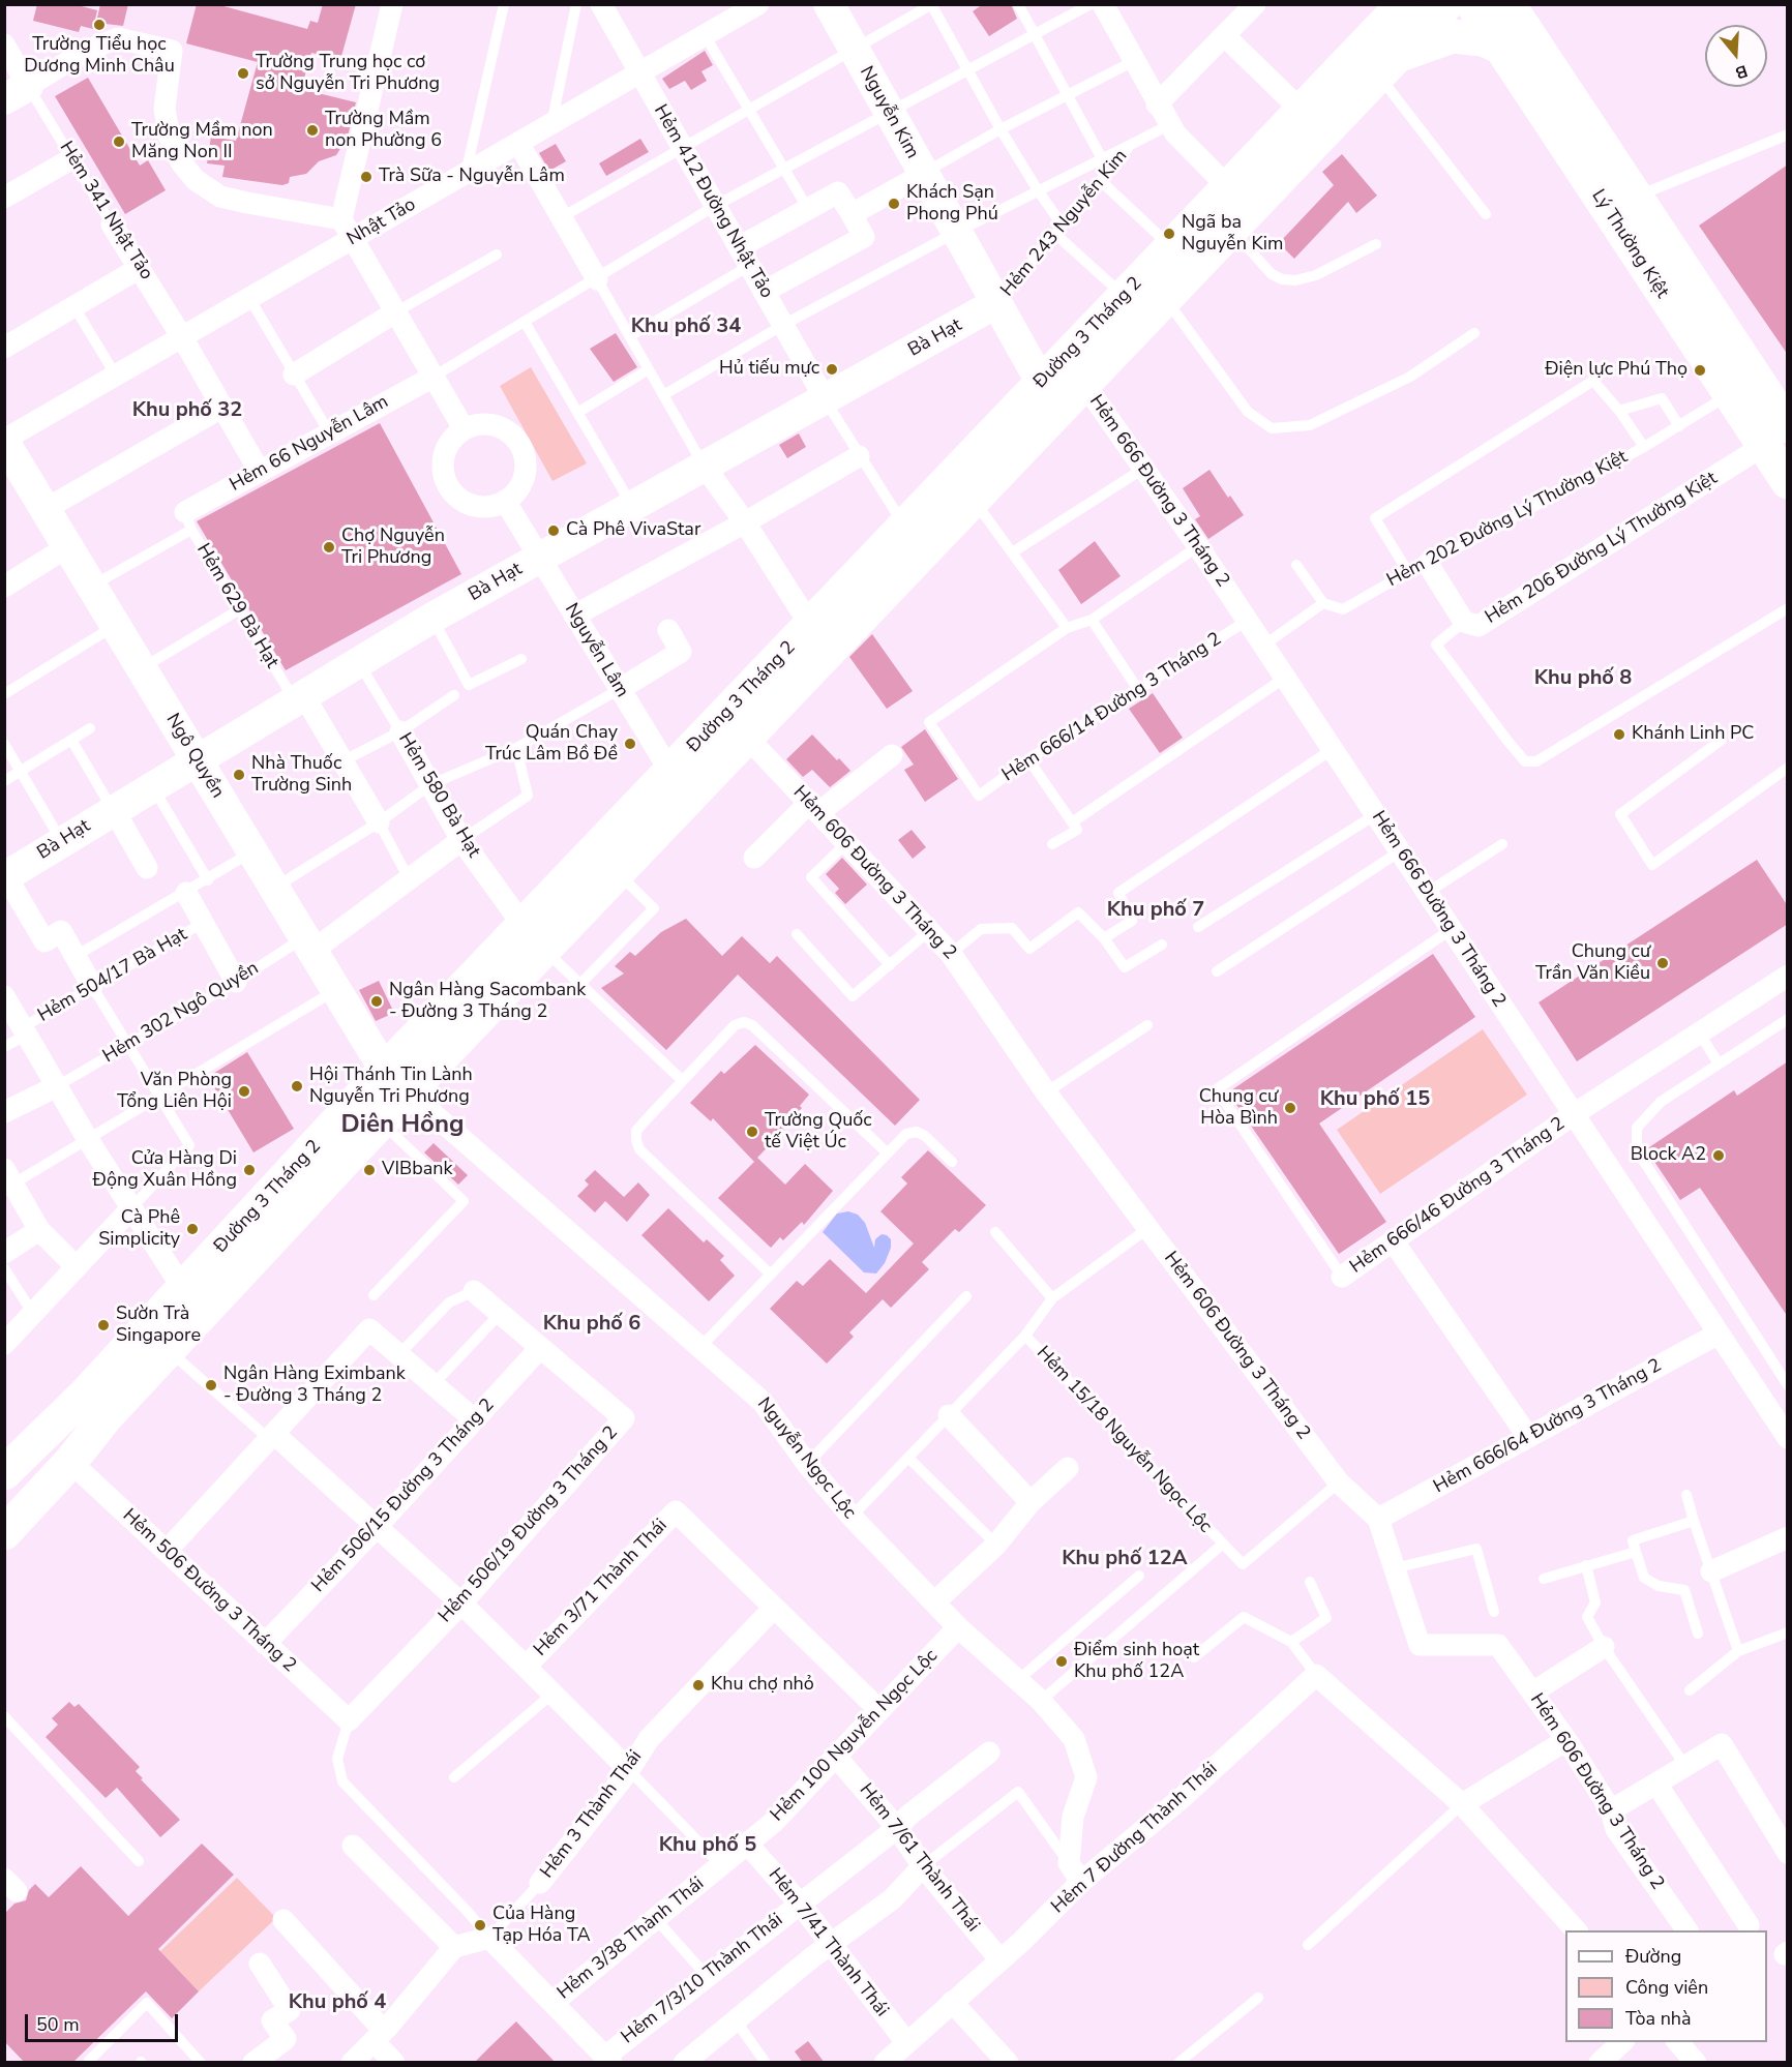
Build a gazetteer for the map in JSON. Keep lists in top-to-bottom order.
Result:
{
  "streets": {
    "main road": ["Lý Thường Kiệt", "Đường 3 Tháng 2"],
    "street": [
      "Nguyễn Kim",
      "Hẻm 412 Đường Nhật Tảo",
      "Hẻm 341 Nhật Tảo",
      "Nhật Tảo",
      "Bà Hạt",
      "Hẻm 66 Nguyễn Lâm",
      "Hẻm 666 Đường 3 Tháng 2",
      "Hẻm 206 Đường Lý Thường Kiệt",
      "Nguyễn Lâm",
      "Ngô Quyền",
      "Hẻm 580 Bà Hạt",
      "Hẻm 606 Đường 3 Tháng 2",
      "Hẻm 666/46 Đường 3 Tháng 2",
      "Hẻm 666/64 Đường 3 Tháng 2",
      "Nguyễn Ngọc Lộc",
      "Hẻm 506/15 Đường 3 Tháng 2",
      "Hẻm 506/19 Đường 3 Tháng 2",
      "Hẻm 3/71 Thành Thái",
      "Hẻm 506 Đường 3 Tháng 2",
      "Hẻm 100 Nguyễn Ngọc Lộc",
      "Hẻm 3 Thành Thái",
      "Hẻm 7 Đường Thành Thái",
      "Hẻm 7/61 Thành Thái",
      "Hẻm 3/38 Thành Thái",
      "Hẻm 7/41 Thành Thái",
      "Hẻm 7/3/10 Thành Thái"
    ],
    "lane": [
      "Hẻm 243 Nguyễn Kim",
      "Hẻm 202 Đường Lý Thường Kiệt",
      "Hẻm 629 Bà Hạt",
      "Hẻm 666/14 Đường 3 Tháng 2",
      "Hẻm 504/17 Bà Hạt",
      "Hẻm 302 Ngô Quyền",
      "Hẻm 15/18 Nguyễn Ngọc Lộc"
    ]
  },
  "crossings": [
    ["Nguyễn Kim", "Hẻm 243 Nguyễn Kim"],
    ["Nguyễn Kim", "Đường 3 Tháng 2"],
    ["Nguyễn Kim", "Bà Hạt"],
    ["Hẻm 412 Đường Nhật Tảo", "Nhật Tảo"],
    ["Hẻm 412 Đường Nhật Tảo", "Bà Hạt"],
    ["Hẻm 341 Nhật Tảo", "Nhật Tảo"],
    ["Hẻm 341 Nhật Tảo", "Hẻm 66 Nguyễn Lâm"],
    ["Nhật Tảo", "Ngô Quyền"],
    ["Hẻm 243 Nguyễn Kim", "Bà Hạt"],
    ["Lý Thường Kiệt", "Hẻm 202 Đường Lý Thường Kiệt"],
    ["Lý Thường Kiệt", "Hẻm 206 Đường Lý Thường Kiệt"],
    ["Đường 3 Tháng 2", "Hẻm 666 Đường 3 Tháng 2"],
    ["Đường 3 Tháng 2", "Nguyễn Lâm"],
    ["Đường 3 Tháng 2", "Ngô Quyền"],
    ["Đường 3 Tháng 2", "Hẻm 580 Bà Hạt"],
    ["Đường 3 Tháng 2", "Hẻm 606 Đường 3 Tháng 2"],
    ["Đường 3 Tháng 2", "Nguyễn Ngọc Lộc"],
    ["Đường 3 Tháng 2", "Hẻm 506 Đường 3 Tháng 2"],
    ["Bà Hạt", "Hẻm 629 Bà Hạt"],
    ["Bà Hạt", "Nguyễn Lâm"],
    ["Bà Hạt", "Ngô Quyền"],
    ["Bà Hạt", "Hẻm 580 Bà Hạt"],
    ["Hẻm 66 Nguyễn Lâm", "Hẻm 629 Bà Hạt"],
    ["Hẻm 666 Đường 3 Tháng 2", "Hẻm 666/14 Đường 3 Tháng 2"],
    ["Hẻm 666 Đường 3 Tháng 2", "Hẻm 666/46 Đường 3 Tháng 2"],
    ["Hẻm 666 Đường 3 Tháng 2", "Hẻm 666/64 Đường 3 Tháng 2"],
    ["Hẻm 202 Đường Lý Thường Kiệt", "Hẻm 206 Đường Lý Thường Kiệt"],
    ["Ngô Quyền", "Hẻm 302 Ngô Quyền"],
    ["Ngô Quyền", "Nguyễn Ngọc Lộc"],
    ["Hẻm 606 Đường 3 Tháng 2", "Hẻm 666/64 Đường 3 Tháng 2"],
    ["Hẻm 606 Đường 3 Tháng 2", "Hẻm 15/18 Nguyễn Ngọc Lộc"],
    ["Nguyễn Ngọc Lộc", "Hẻm 100 Nguyễn Ngọc Lộc"],
    ["Hẻm 506/15 Đường 3 Tháng 2", "Hẻm 506/19 Đường 3 Tháng 2"],
    ["Hẻm 506/15 Đường 3 Tháng 2", "Hẻm 506 Đường 3 Tháng 2"],
    ["Hẻm 506/19 Đường 3 Tháng 2", "Hẻm 506 Đường 3 Tháng 2"],
    ["Hẻm 3/71 Thành Thái", "Hẻm 3 Thành Thái"],
    ["Hẻm 100 Nguyễn Ngọc Lộc", "Hẻm 7/61 Thành Thái"],
    ["Hẻm 100 Nguyễn Ngọc Lộc", "Hẻm 3/38 Thành Thái"],
    ["Hẻm 100 Nguyễn Ngọc Lộc", "Hẻm 7/41 Thành Thái"],
    ["Hẻm 3 Thành Thái", "Hẻm 3/38 Thành Thái"],
    ["Hẻm 7 Đường Thành Thái", "Hẻm 7/61 Thành Thái"],
    ["Hẻm 7 Đường Thành Thái", "Hẻm 7/41 Thành Thái"],
    ["Hẻm 7/61 Thành Thái", "Hẻm 7/3/10 Thành Thái"],
    ["Hẻm 7/41 Thành Thái", "Hẻm 7/3/10 Thành Thái"]
  ],
  "districts": [
    "Khu phố 34",
    "Khu phố 32",
    "Khu phố 8",
    "Khu phố 7",
    "Khu phố 15",
    "Diên Hồng",
    "Khu phố 6",
    "Khu phố 12A",
    "Khu phố 5",
    "Khu phố 4"
  ],
  "places": [
    "Trường Tiểu học Dương Minh Châu",
    "Trường Trung học cơ sở Nguyễn Tri Phương",
    "Trường Mầm non Phường 6",
    "Trường Mầm non Măng Non II",
    "Trà Sữa - Nguyễn Lâm",
    "Khách Sạn Phong Phú",
    "Ngã ba Nguyễn Kim",
    "Hủ tiếu mực",
    "Điện lực Phú Thọ",
    "Cà Phê VivaStar",
    "Chợ Nguyễn Tri Phương",
    "Khánh Linh PC",
    "Quán Chay Trúc Lâm Bồ Đề",
    "Nhà Thuốc Trường Sinh",
    "Chung cư Trần Văn Kiều",
    "Ngân Hàng Sacombank - Đường 3 Tháng 2",
    "Hội Thánh Tin Lành Nguyễn Tri Phương",
    "Văn Phòng Tổng Liên Hội",
    "Chung cư Hòa Bình",
    "Trường Quốc tế Việt Úc",
    "Block A2",
    "Cửa Hàng Di Động Xuân Hồng",
    "VIBbank",
    "Cà Phê Simplicity",
    "Sườn Trà Singapore",
    "Ngân Hàng Eximbank - Đường 3 Tháng 2",
    "Điểm sinh hoạt Khu phố 12A",
    "Khu chợ nhỏ",
    "Của Hàng Tạp Hóa TA"
  ],
  "legend": ["Đường", "Công viên", "Tòa nhà"],
  "scale_bar": "50 m",
  "north": "bottom"
}
